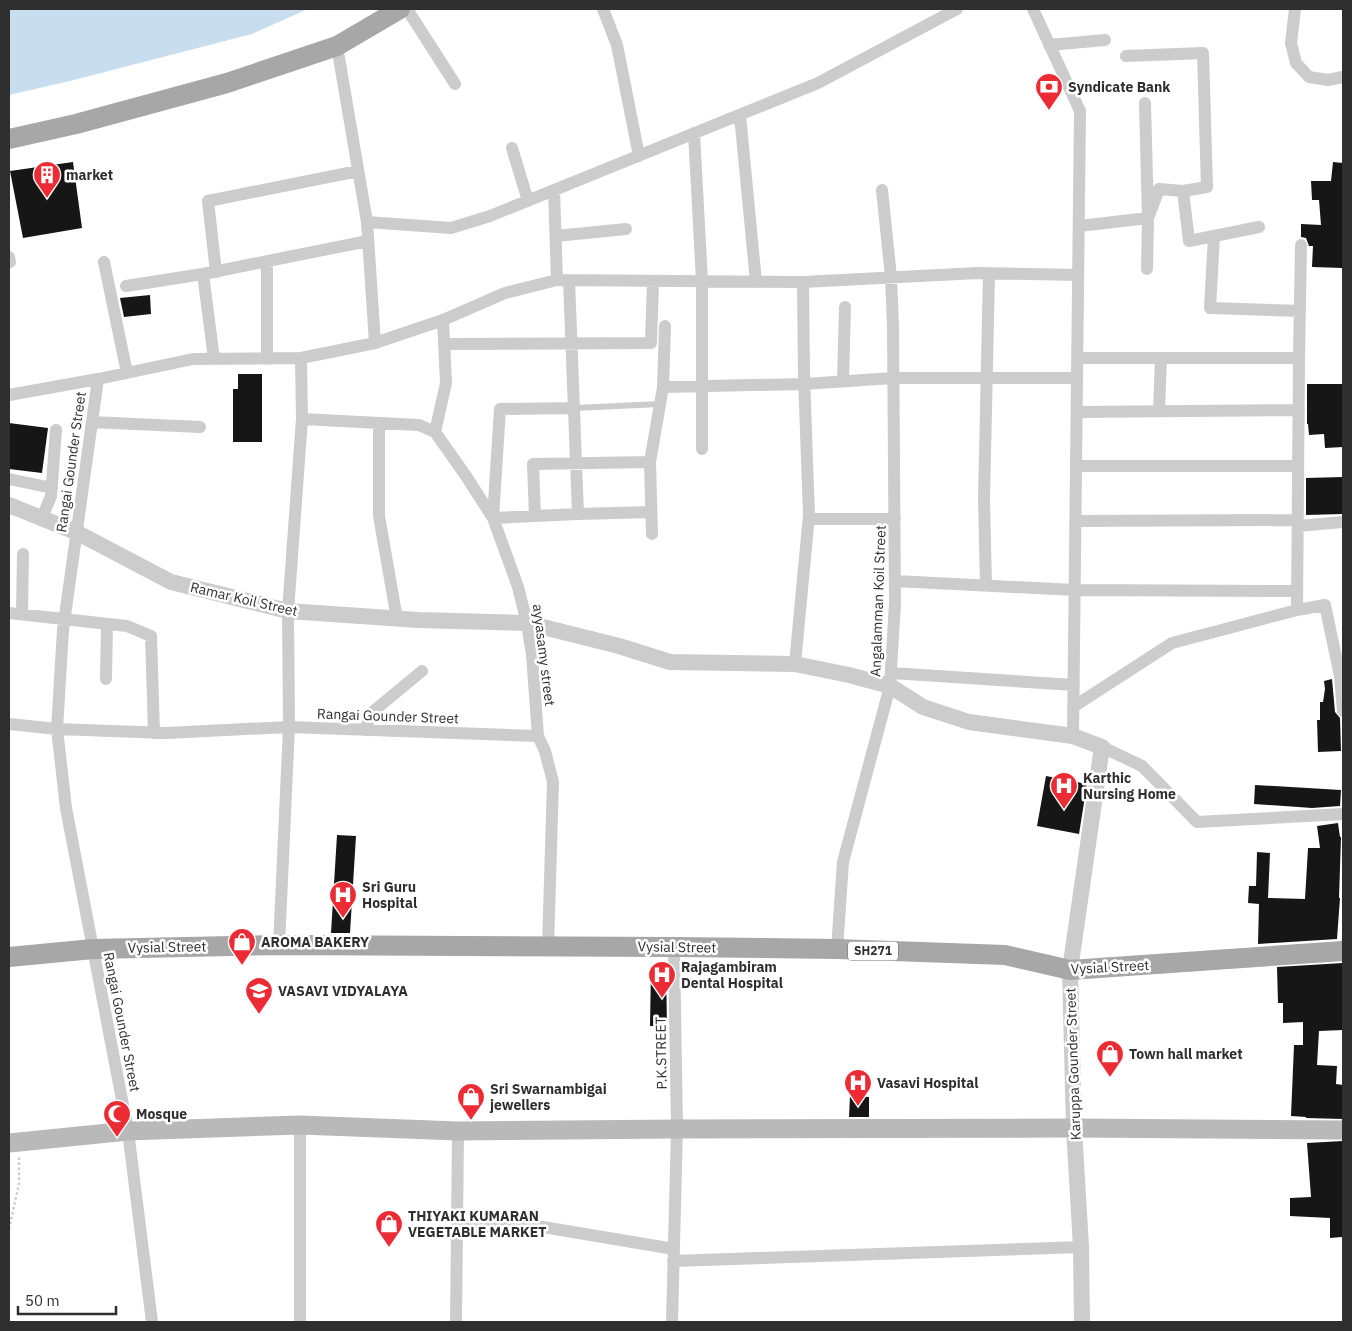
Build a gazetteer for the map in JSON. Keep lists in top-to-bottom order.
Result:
{
  "streets": {
    "main road": ["Vysial Street", "SH271"],
    "street": [
      "Rangai Gounder Street",
      "Ramar Koil Street",
      "Angalamman Koil Street",
      "ayyasamy street",
      "P.K.STREET",
      "Karuppa Gounder Street"
    ]
  },
  "crossings": [
    ["Rangai Gounder Street", "Ramar Koil Street"],
    ["Rangai Gounder Street", "ayyasamy street"],
    ["Rangai Gounder Street", "Vysial Street"],
    ["Ramar Koil Street", "Angalamman Koil Street"],
    ["Ramar Koil Street", "ayyasamy street"],
    ["Ramar Koil Street", "Karuppa Gounder Street"],
    ["Angalamman Koil Street", "Vysial Street"],
    ["ayyasamy street", "Vysial Street"],
    ["Vysial Street", "P.K.STREET"],
    ["Vysial Street", "Karuppa Gounder Street"]
  ],
  "places": {
    "bank": ["Syndicate Bank"],
    "building": ["market"],
    "hospital": [
      "Karthic Nursing Home",
      "Sri Guru Hospital",
      "Rajagambiram Dental Hospital",
      "Vasavi Hospital"
    ],
    "shop": [
      "AROMA BAKERY",
      "Town hall market",
      "Sri Swarnambigai jewellers",
      "THIYAKI KUMARAN VEGETABLE MARKET"
    ],
    "school or university": ["VASAVI VIDYALAYA"],
    "mosque": ["Mosque"]
  },
  "scale_bar": "50 m"
}
